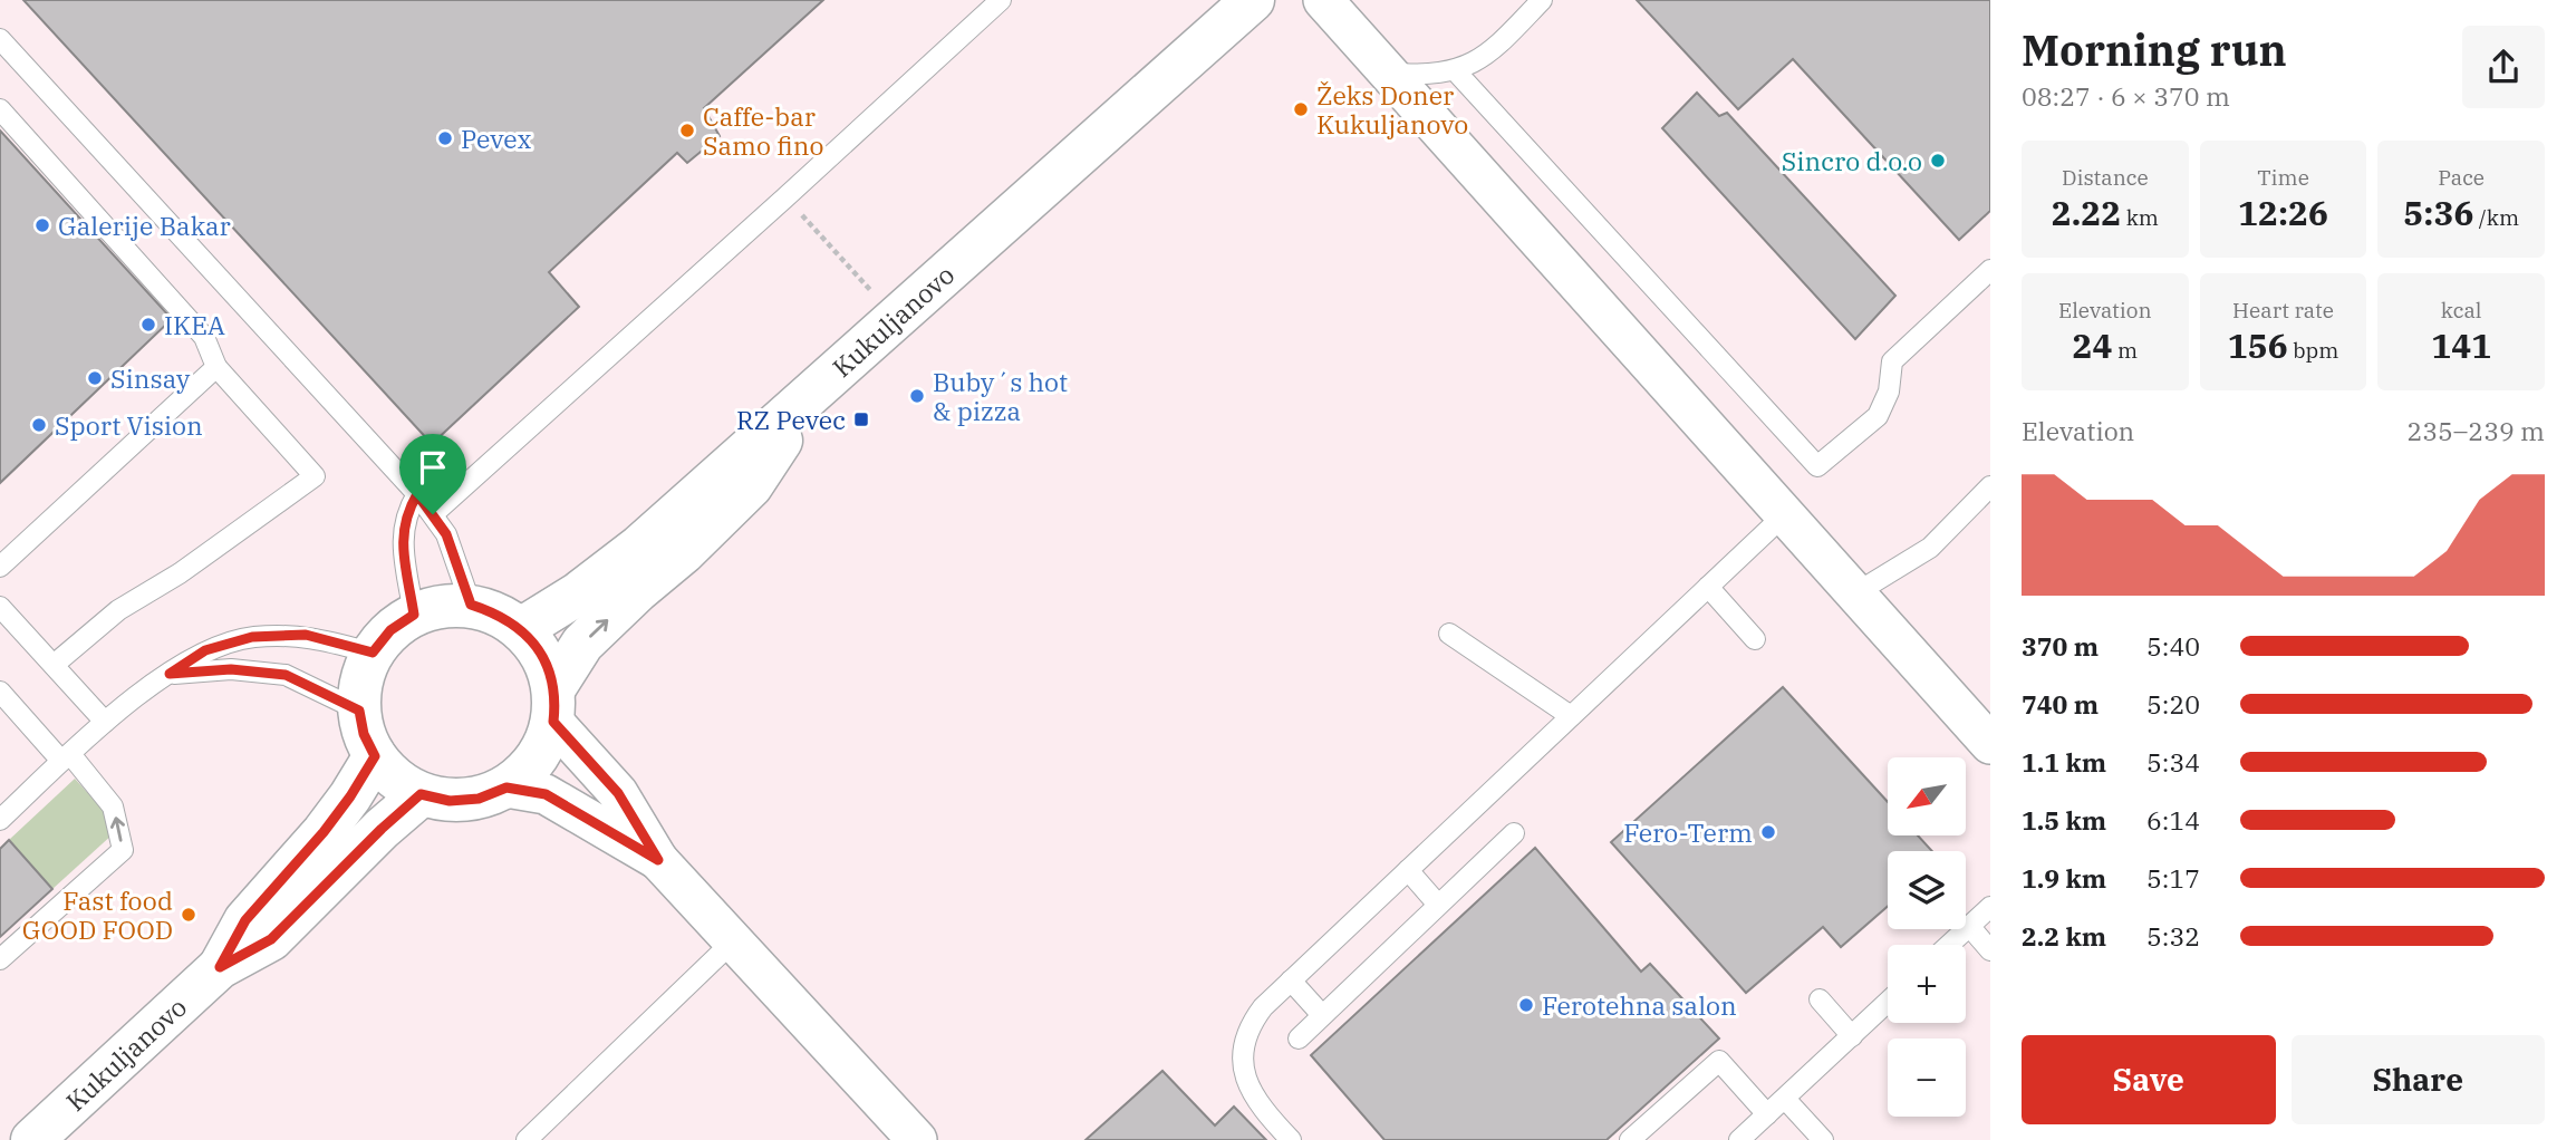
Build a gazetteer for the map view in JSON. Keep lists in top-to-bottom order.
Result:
{
  "streets": {
    "main road": ["Kukuljanovo"]
  },
  "places": {
    "other": [
      "Žeks Doner Kukuljanovo",
      "Caffe-bar Samo fino",
      "Pevex",
      "Sincro d.o.o",
      "Galerije Bakar",
      "IKEA",
      "Sinsay",
      "Buby´s hot & pizza",
      "Sport Vision",
      "Fero-Term",
      "Fast food GOOD FOOD",
      "Ferotehna salon"
    ],
    "transit": ["RZ Pevec"]
  },
  "north": "bottom left",
  "page": {
    "heading": ["Morning run", "08:27 · 6 × 370 m"],
    "stats": [
      ["Distance", "2.22 km"],
      ["Time", "12:26"],
      ["Pace", "5:36 /km"],
      ["Elevation", "24 m"],
      ["Heart rate", "156 bpm"],
      ["kcal", "141"]
    ],
    "chart": ["Elevation", "235–239 m"],
    "list": [
      {
        "name": "370 m",
        "note": "5:40"
      },
      {
        "name": "740 m",
        "note": "5:20"
      },
      {
        "name": "1.1 km",
        "note": "5:34"
      },
      {
        "name": "1.5 km",
        "note": "6:14"
      },
      {
        "name": "1.9 km",
        "note": "5:17"
      },
      {
        "name": "2.2 km",
        "note": "5:32"
      }
    ],
    "map_buttons": ["+", "−"],
    "buttons": ["Save", "Share"]
  }
}
